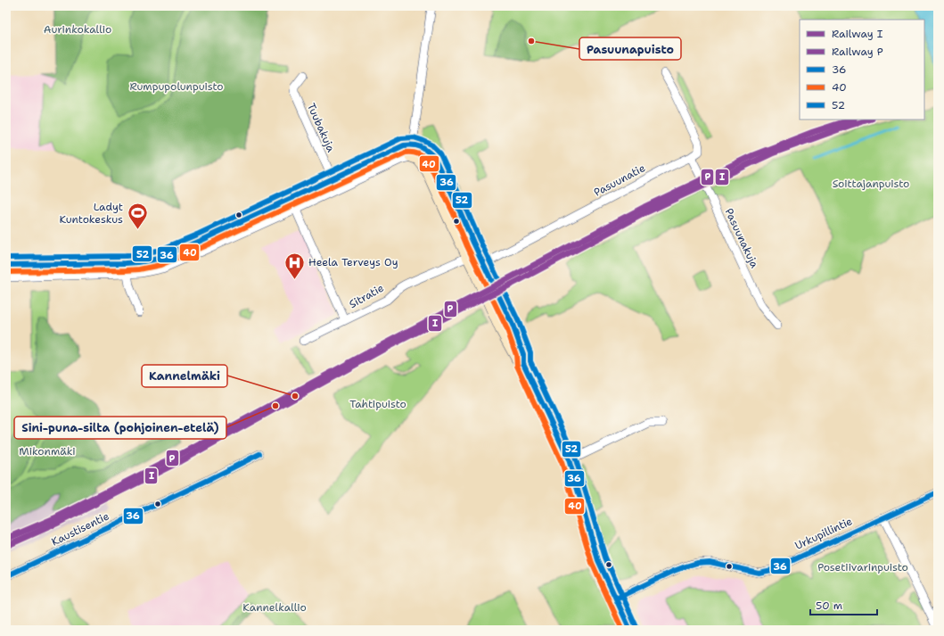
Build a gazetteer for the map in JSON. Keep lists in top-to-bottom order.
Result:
{
  "streets": {
    "street": [
      "Tuubakuja",
      "Pasuunatie",
      "Pasuunakuja",
      "Sitratie",
      "Kaustisentie",
      "Urkupillintie"
    ]
  },
  "crossings": [
    ["Pasuunatie", "Pasuunakuja"]
  ],
  "parks": [
    "Aurinkokallio",
    "Rumpupolunpuisto",
    "Soittajanpuisto",
    "Tahtipuisto",
    "Mikonmäki",
    "Posetiivarinpuisto",
    "Kannelkallio"
  ],
  "places": {
    "other": ["Pasuunapuisto", "Kannelmäki", "Sini-puna-silta (pohjoinen-etelä)"],
    "sports": ["Ladyt Kuntokeskus"],
    "hospital": ["Heela Terveys Oy"]
  },
  "lines": [
    "rail line I",
    "rail line P",
    "transit line 52",
    "transit line 36",
    "transit line 40"
  ],
  "legend": [
    "Railway I",
    "Railway P",
    "36",
    "40",
    "52"
  ],
  "scale_bar": "50 m"
}
